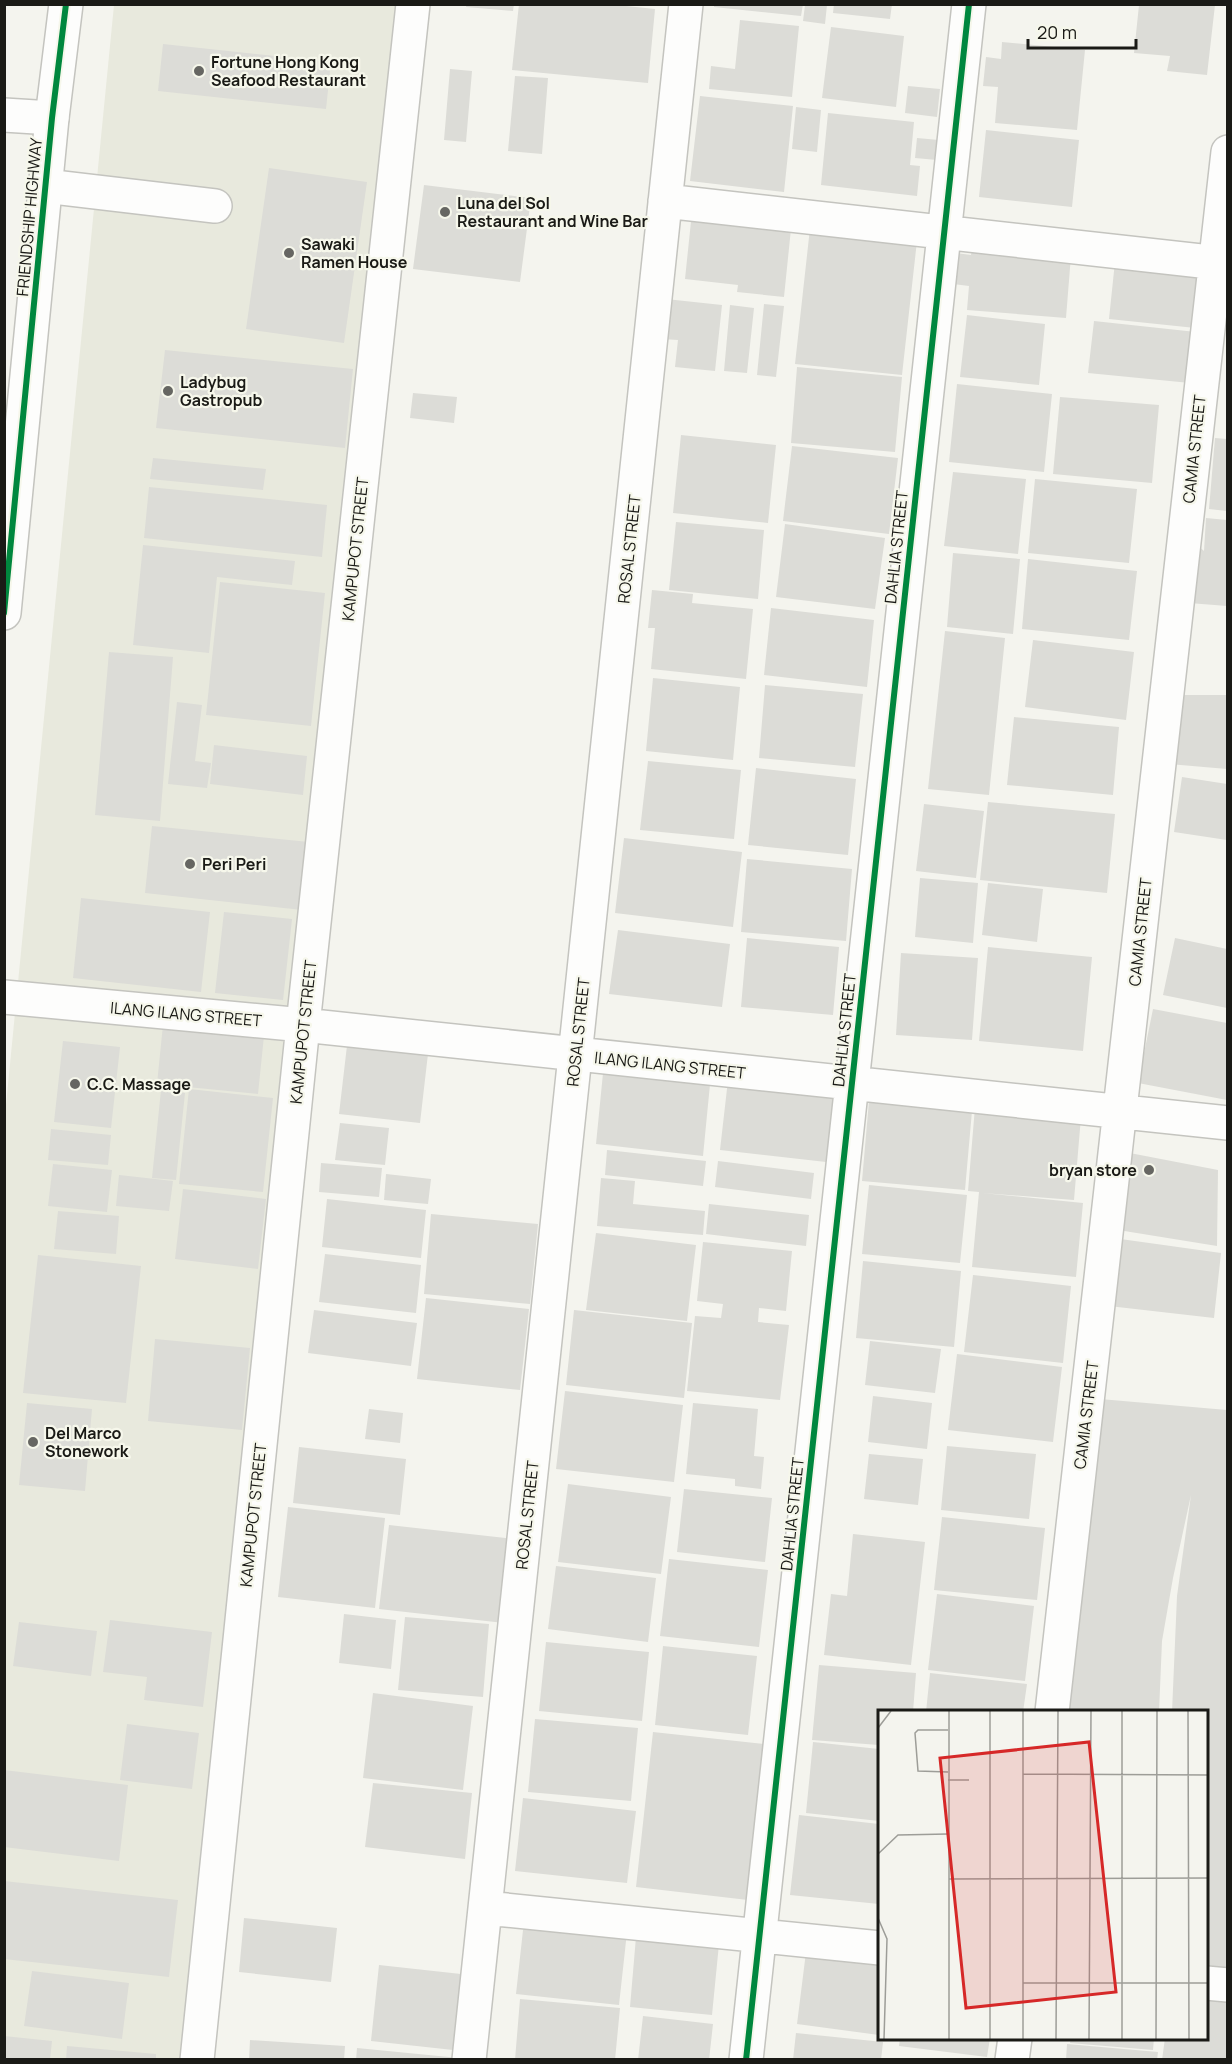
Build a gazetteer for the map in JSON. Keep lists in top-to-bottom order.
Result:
{
  "streets": {
    "street": [
      "FRIENDSHIP HIGHWAY",
      "CAMIA STREET",
      "DAHLIA STREET",
      "KAMPUPOT STREET",
      "ROSAL STREET",
      "ILANG ILANG STREET"
    ]
  },
  "crossings": [
    ["CAMIA STREET", "ILANG ILANG STREET"],
    ["DAHLIA STREET", "ILANG ILANG STREET"],
    ["KAMPUPOT STREET", "ILANG ILANG STREET"],
    ["ROSAL STREET", "ILANG ILANG STREET"]
  ],
  "places": [
    "Fortune Hong Kong Seafood Restaurant",
    "Luna del Sol Restaurant and Wine Bar",
    "Sawaki Ramen House",
    "Ladybug Gastropub",
    "Peri Peri",
    "C.C. Massage",
    "bryan store",
    "Del Marco Stonework"
  ],
  "scale_bar": "20 m"
}
